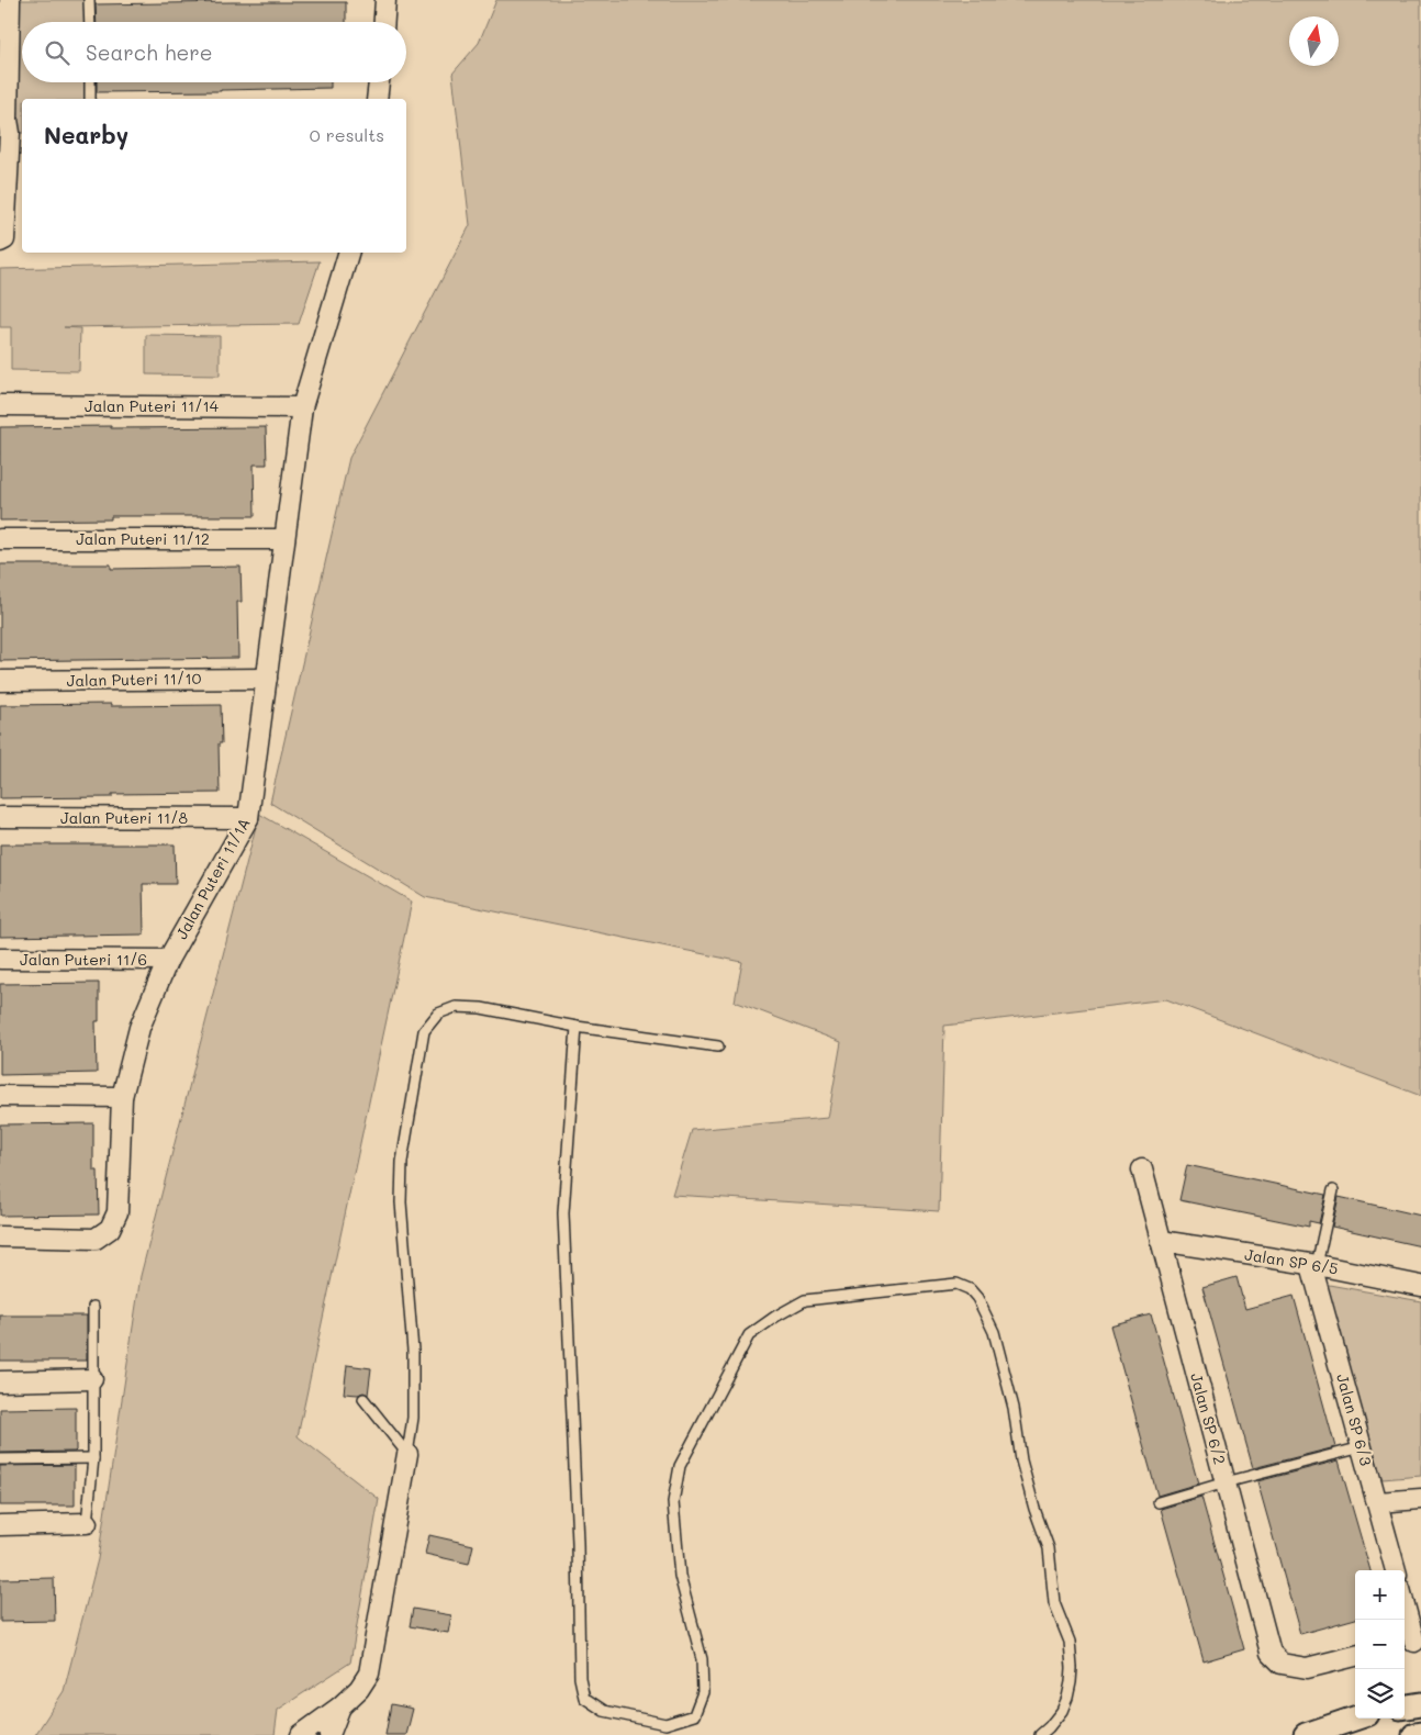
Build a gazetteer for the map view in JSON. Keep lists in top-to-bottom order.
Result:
{
  "streets": {
    "street": [
      "Jalan Puteri 11/14",
      "Jalan Puteri 11/12",
      "Jalan Puteri 11/10",
      "Jalan Puteri 11/8",
      "Jalan Puteri 11/1A",
      "Jalan Puteri 11/6",
      "Jalan SP 6/5",
      "Jalan SP 6/2",
      "Jalan SP 6/3"
    ]
  },
  "crossings": [
    ["Jalan Puteri 11/14", "Jalan Puteri 11/1A"],
    ["Jalan Puteri 11/12", "Jalan Puteri 11/1A"],
    ["Jalan Puteri 11/10", "Jalan Puteri 11/1A"],
    ["Jalan Puteri 11/8", "Jalan Puteri 11/1A"],
    ["Jalan Puteri 11/1A", "Jalan Puteri 11/6"],
    ["Jalan SP 6/5", "Jalan SP 6/2"],
    ["Jalan SP 6/5", "Jalan SP 6/3"]
  ],
  "north": "top",
  "page": {
    "search": "Search here",
    "heading": ["Nearby", "0 results"],
    "map_buttons": ["+", "−"]
  }
}
